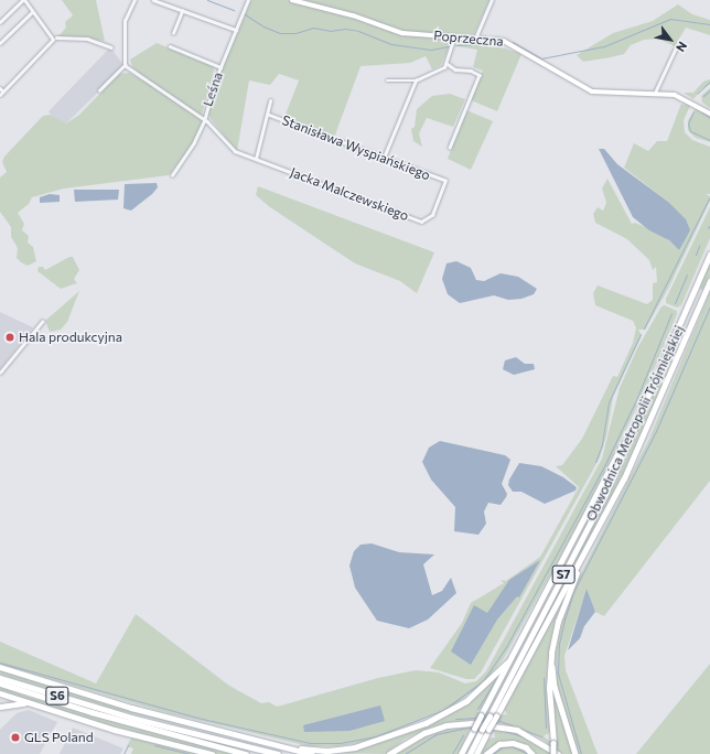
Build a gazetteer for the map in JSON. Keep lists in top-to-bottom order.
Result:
{
  "streets": {
    "highway": ["Obwodnica Metropolii Trójmiejskiej", "S7", "S6"],
    "street": [
      "Poprzeczna",
      "Leśna",
      "Stanisława Wyspiańskiego",
      "Jacka Malczewskiego"
    ]
  },
  "crossings": [
    ["Stanisława Wyspiańskiego", "Jacka Malczewskiego"]
  ],
  "places": ["Hala produkcyjna", "GLS Poland"],
  "north": "bottom right"
}
